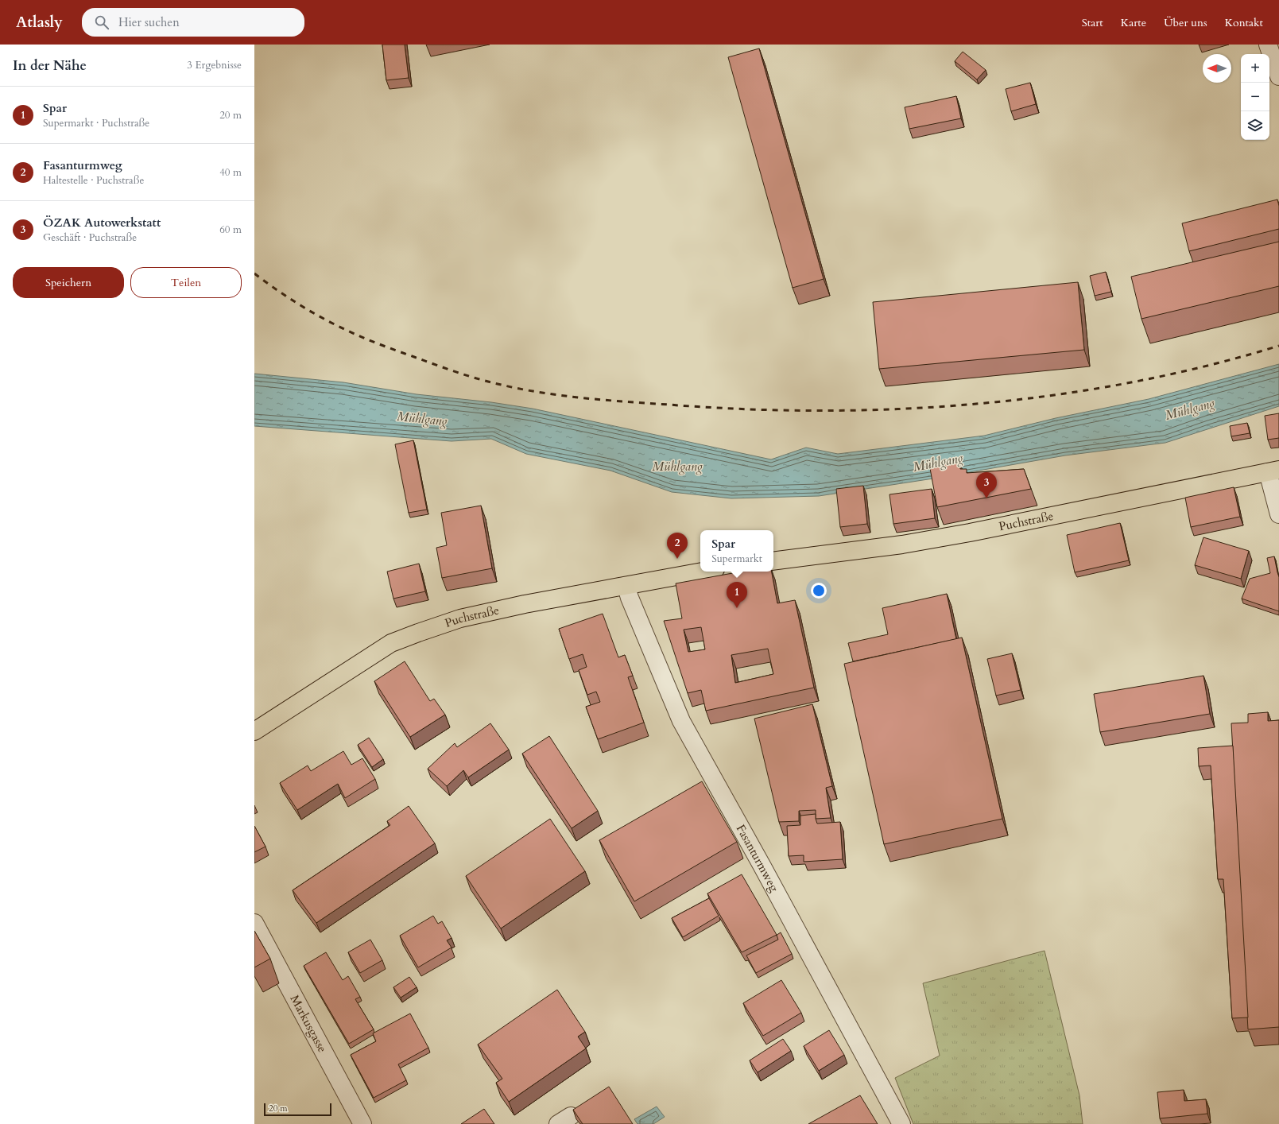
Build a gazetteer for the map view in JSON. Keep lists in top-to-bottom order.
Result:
{
  "streets": {
    "main road": ["Puchstraße"],
    "street": ["Fasanturmweg", "Markusgasse"]
  },
  "crossings": [
    ["Puchstraße", "Fasanturmweg"]
  ],
  "water": ["Mühlgang"],
  "scale_bar": "20 m",
  "north": "left",
  "page": {
    "header": "Atlasly",
    "search": "Hier suchen",
    "nav": [
      "Start",
      "Karte",
      "Über uns",
      "Kontakt"
    ],
    "heading": ["In der Nähe", "3 Ergebnisse"],
    "map_buttons": ["+", "−"],
    "list": [
      {
        "mark": "1",
        "name": "Spar",
        "note": "Supermarkt · Puchstraße",
        "value": "20 m"
      },
      {
        "mark": "2",
        "name": "Fasanturmweg",
        "note": "Haltestelle · Puchstraße",
        "value": "40 m"
      },
      {
        "mark": "3",
        "name": "ÖZAK Autowerkstatt",
        "note": "Geschäft · Puchstraße",
        "value": "60 m"
      }
    ],
    "buttons": ["Speichern", "Teilen"],
    "pins": ["3", "2", "1"],
    "popup": ["Spar", "Supermarkt"],
    "scale": "20 m"
  }
}
